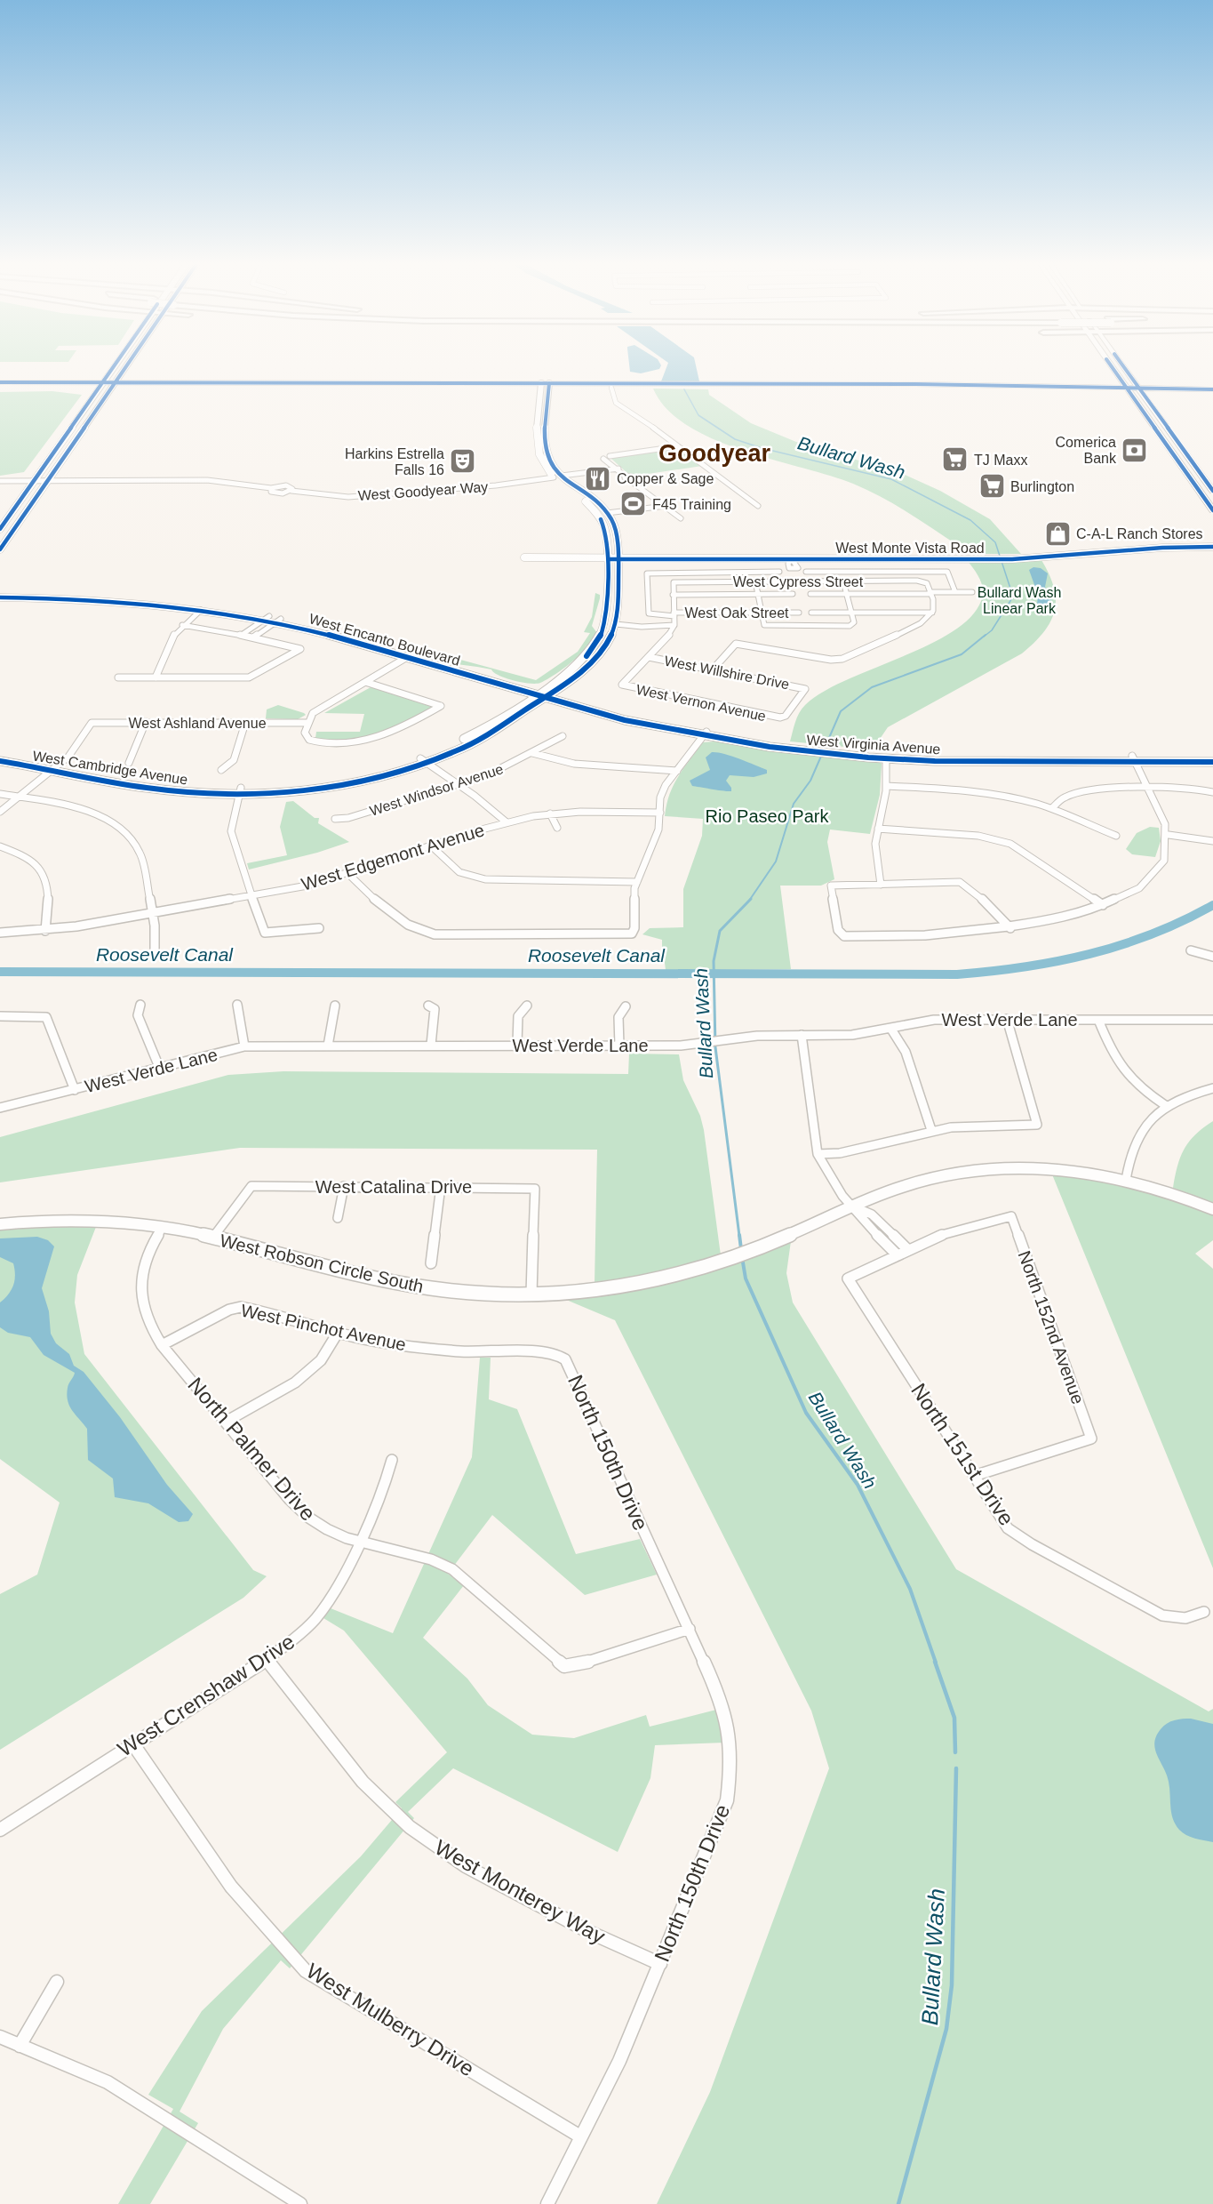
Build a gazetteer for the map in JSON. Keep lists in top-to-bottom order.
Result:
{
  "streets": {
    "main road": [
      "West Monte Vista Road",
      "West Encanto Boulevard",
      "West Virginia Avenue",
      "West Cambridge Avenue",
      "West Robson Circle South"
    ],
    "street": [
      "West Goodyear Way",
      "West Cypress Street",
      "West Oak Street",
      "West Willshire Drive",
      "West Vernon Avenue",
      "West Ashland Avenue",
      "West Windsor Avenue",
      "West Edgemont Avenue",
      "West Verde Lane",
      "West Catalina Drive",
      "West Pinchot Avenue",
      "North 152nd Avenue",
      "North Palmer Drive",
      "North 150th Drive",
      "North 151st Drive",
      "West Crenshaw Drive",
      "West Monterey Way",
      "West Mulberry Drive"
    ]
  },
  "crossings": [
    ["West Encanto Boulevard", "West Virginia Avenue"],
    ["West Encanto Boulevard", "West Cambridge Avenue"],
    ["West Willshire Drive", "West Vernon Avenue"],
    ["West Ashland Avenue", "West Cambridge Avenue"],
    ["West Virginia Avenue", "West Cambridge Avenue"],
    ["West Catalina Drive", "West Robson Circle South"],
    ["West Robson Circle South", "North Palmer Drive"],
    ["West Pinchot Avenue", "North Palmer Drive"],
    ["West Pinchot Avenue", "North 150th Drive"],
    ["North 152nd Avenue", "North 151st Drive"],
    ["North Palmer Drive", "North 150th Drive"],
    ["North Palmer Drive", "West Crenshaw Drive"],
    ["North 150th Drive", "West Monterey Way"],
    ["North 150th Drive", "West Mulberry Drive"],
    ["West Crenshaw Drive", "West Monterey Way"],
    ["West Crenshaw Drive", "West Mulberry Drive"]
  ],
  "districts": ["Goodyear"],
  "water": ["Bullard Wash", "Roosevelt Canal"],
  "parks": ["Bullard Wash Linear Park", "Rio Paseo Park"],
  "places": {
    "bank": ["Comerica Bank"],
    "supermarket": ["TJ Maxx", "Burlington"],
    "theatre": ["Harkins Estrella Falls 16"],
    "restaurant": ["Copper & Sage"],
    "sports": ["F45 Training"],
    "shop": ["C-A-L Ranch Stores"]
  }
}
